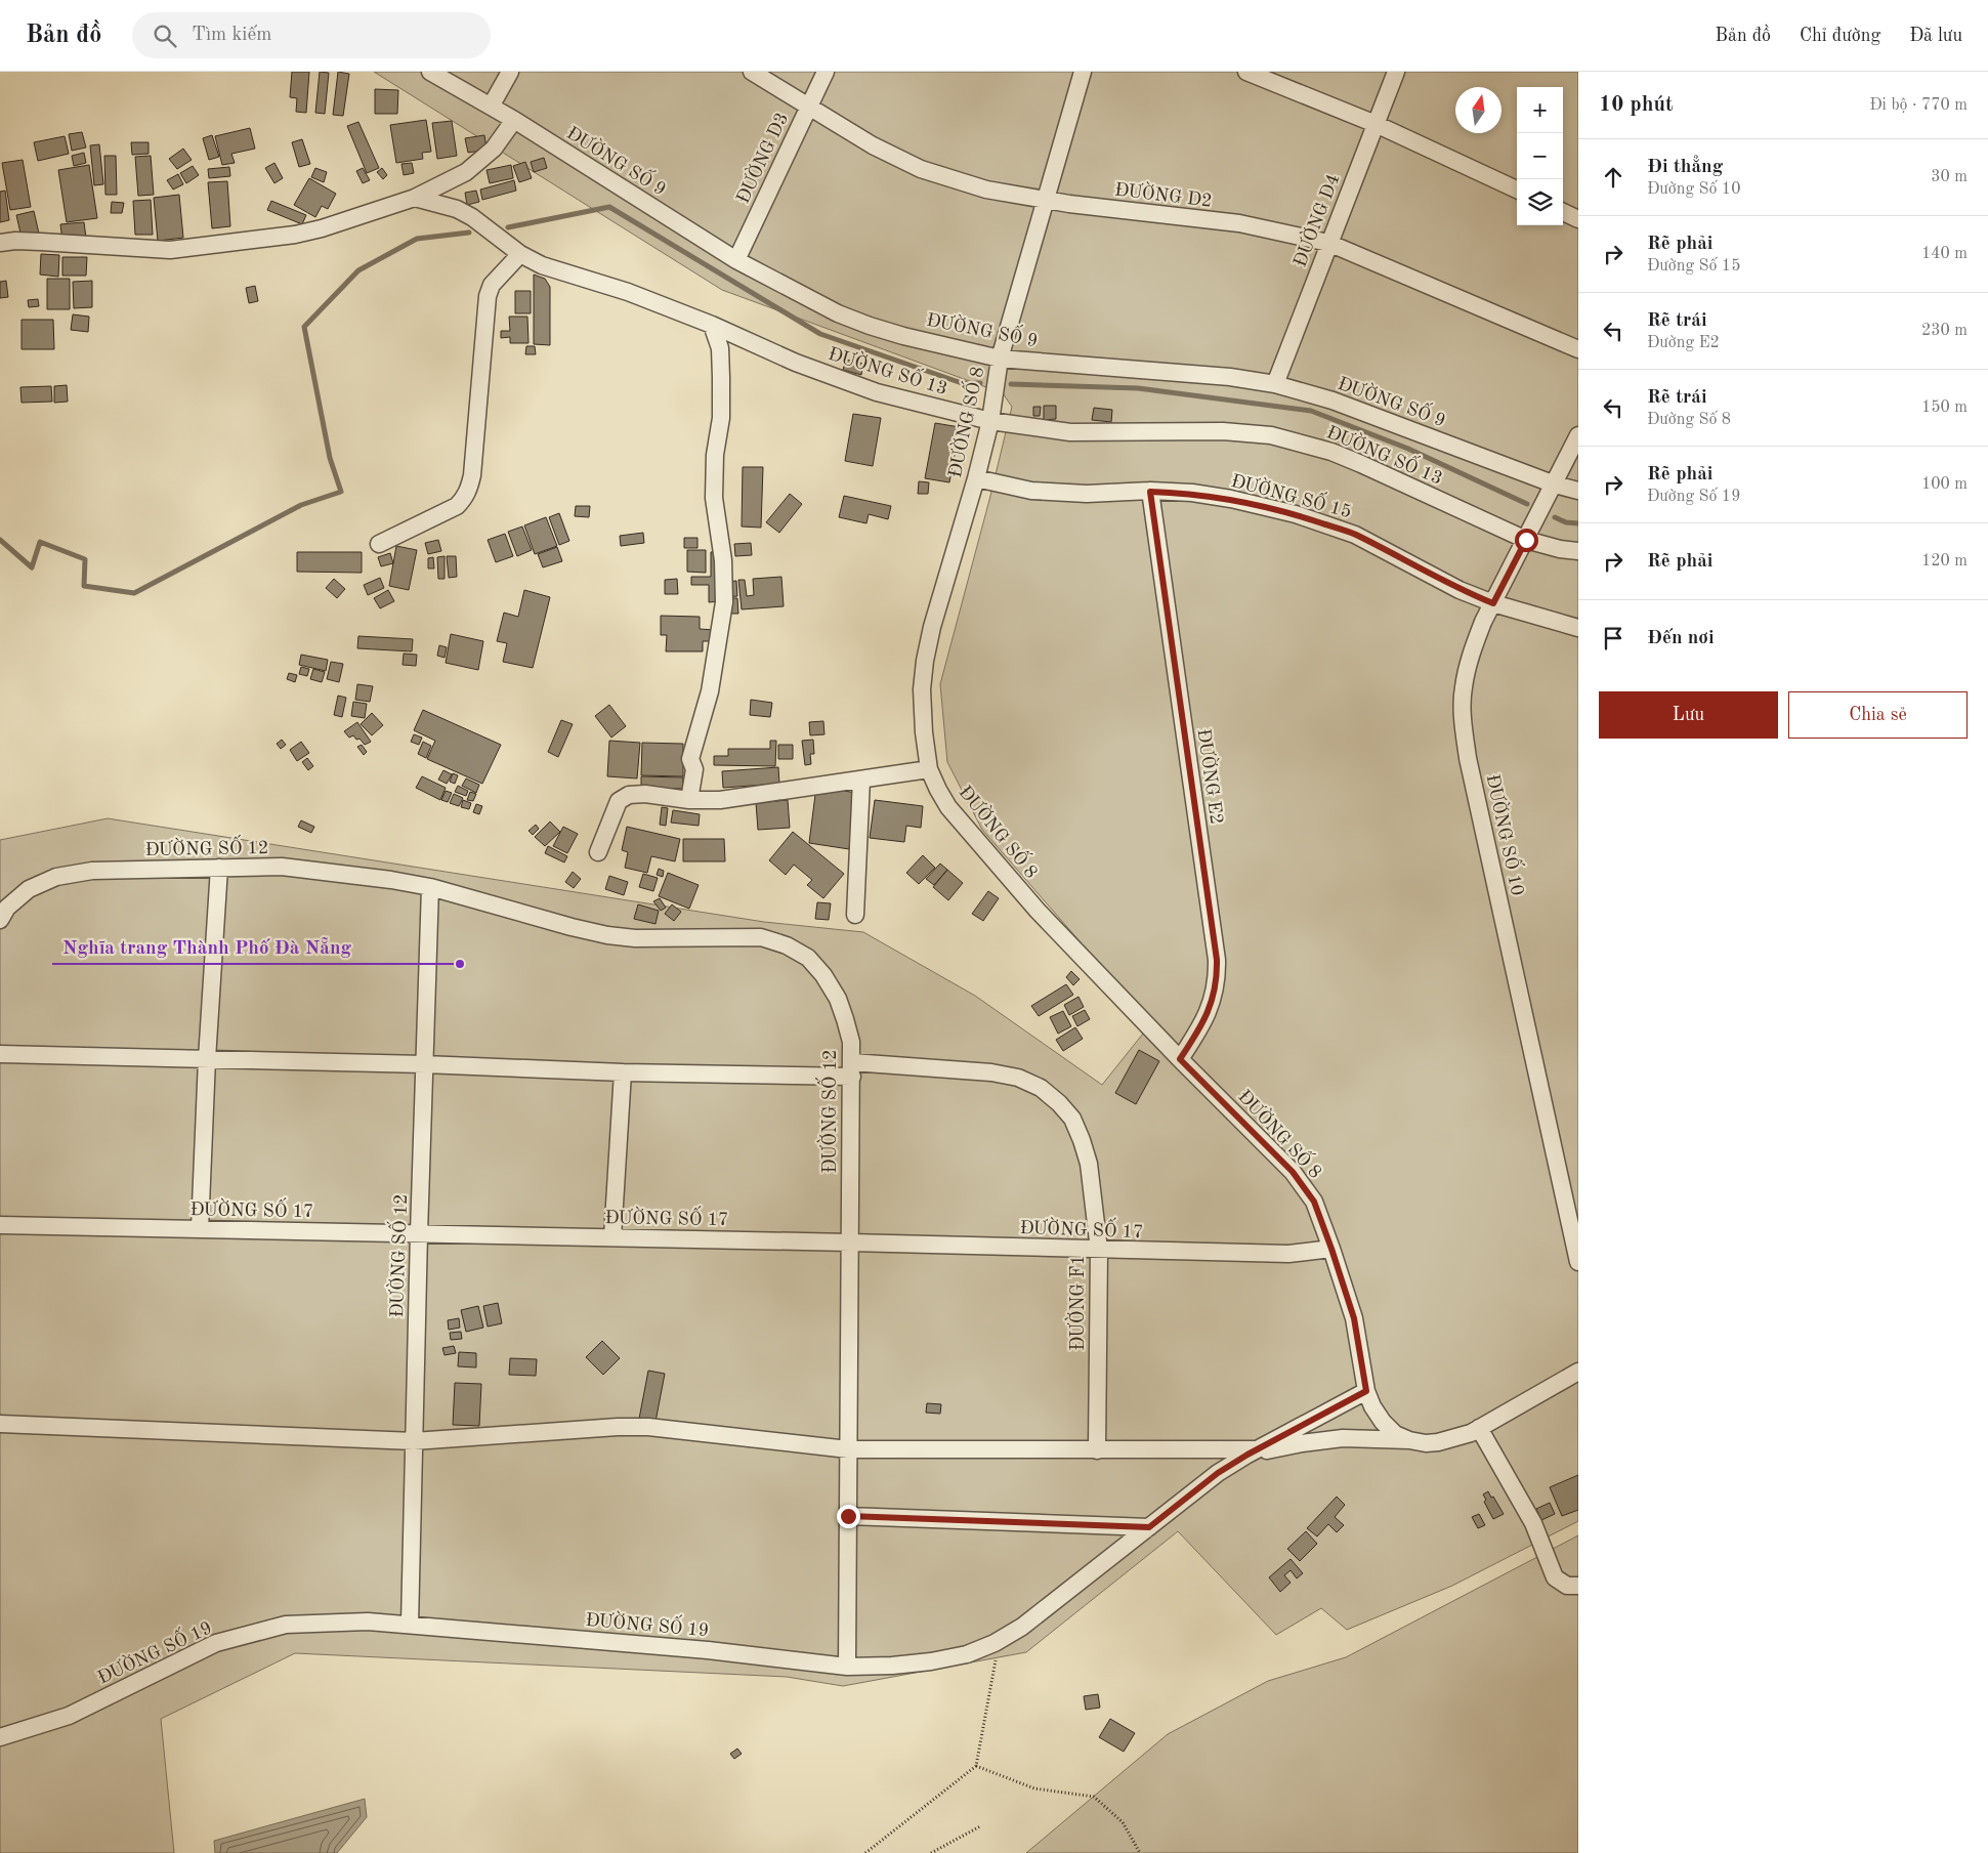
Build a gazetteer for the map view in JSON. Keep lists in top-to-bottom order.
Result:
{
  "streets": {
    "street": [
      "ĐƯỜNG D3",
      "ĐƯỜNG SỐ 9",
      "ĐƯỜNG D2",
      "ĐƯỜNG D4",
      "ĐƯỜNG SỐ 13",
      "ĐƯỜNG SỐ 8",
      "ĐƯỜNG SỐ 15",
      "ĐƯỜNG E2",
      "ĐƯỜNG SỐ 10",
      "ĐƯỜNG SỐ 12",
      "ĐƯỜNG SỐ 17",
      "ĐƯỜNG F1",
      "ĐƯỜNG SỐ 19"
    ]
  },
  "crossings": [
    ["ĐƯỜNG D3", "ĐƯỜNG SỐ 9"],
    ["ĐƯỜNG D3", "ĐƯỜNG D2"],
    ["ĐƯỜNG SỐ 9", "ĐƯỜNG D4"],
    ["ĐƯỜNG SỐ 9", "ĐƯỜNG SỐ 8"],
    ["ĐƯỜNG SỐ 9", "ĐƯỜNG SỐ 10"],
    ["ĐƯỜNG D2", "ĐƯỜNG D4"],
    ["ĐƯỜNG D2", "ĐƯỜNG SỐ 8"],
    ["ĐƯỜNG SỐ 13", "ĐƯỜNG SỐ 8"],
    ["ĐƯỜNG SỐ 13", "ĐƯỜNG SỐ 10"],
    ["ĐƯỜNG SỐ 8", "ĐƯỜNG SỐ 15"],
    ["ĐƯỜNG SỐ 8", "ĐƯỜNG E2"],
    ["ĐƯỜNG SỐ 8", "ĐƯỜNG SỐ 17"],
    ["ĐƯỜNG SỐ 8", "ĐƯỜNG SỐ 19"],
    ["ĐƯỜNG SỐ 15", "ĐƯỜNG E2"],
    ["ĐƯỜNG SỐ 15", "ĐƯỜNG SỐ 10"],
    ["ĐƯỜNG SỐ 12", "ĐƯỜNG SỐ 17"],
    ["ĐƯỜNG SỐ 12", "ĐƯỜNG F1"],
    ["ĐƯỜNG SỐ 12", "ĐƯỜNG SỐ 19"],
    ["ĐƯỜNG SỐ 17", "ĐƯỜNG F1"]
  ],
  "places": ["Nghĩa trang Thành Phố Đà Nẵng"],
  "north": "top",
  "page": {
    "header": "Bản đồ",
    "search": "Tìm kiếm",
    "nav": ["Bản đồ", "Chỉ đường", "Đã lưu"],
    "heading": ["10 phút", "Đi bộ · 770 m"],
    "map_buttons": ["+", "−"],
    "list": [
      ["Đi thẳng", "Đường Số 10", "30 m"],
      ["Rẽ phải", "Đường Số 15", "140 m"],
      ["Rẽ trái", "Đường E2", "230 m"],
      ["Rẽ trái", "Đường Số 8", "150 m"],
      ["Rẽ phải", "Đường Số 19", "100 m"],
      ["Rẽ phải", "120 m"],
      "Đến nơi"
    ],
    "buttons": ["Lưu", "Chia sẻ"]
  }
}
